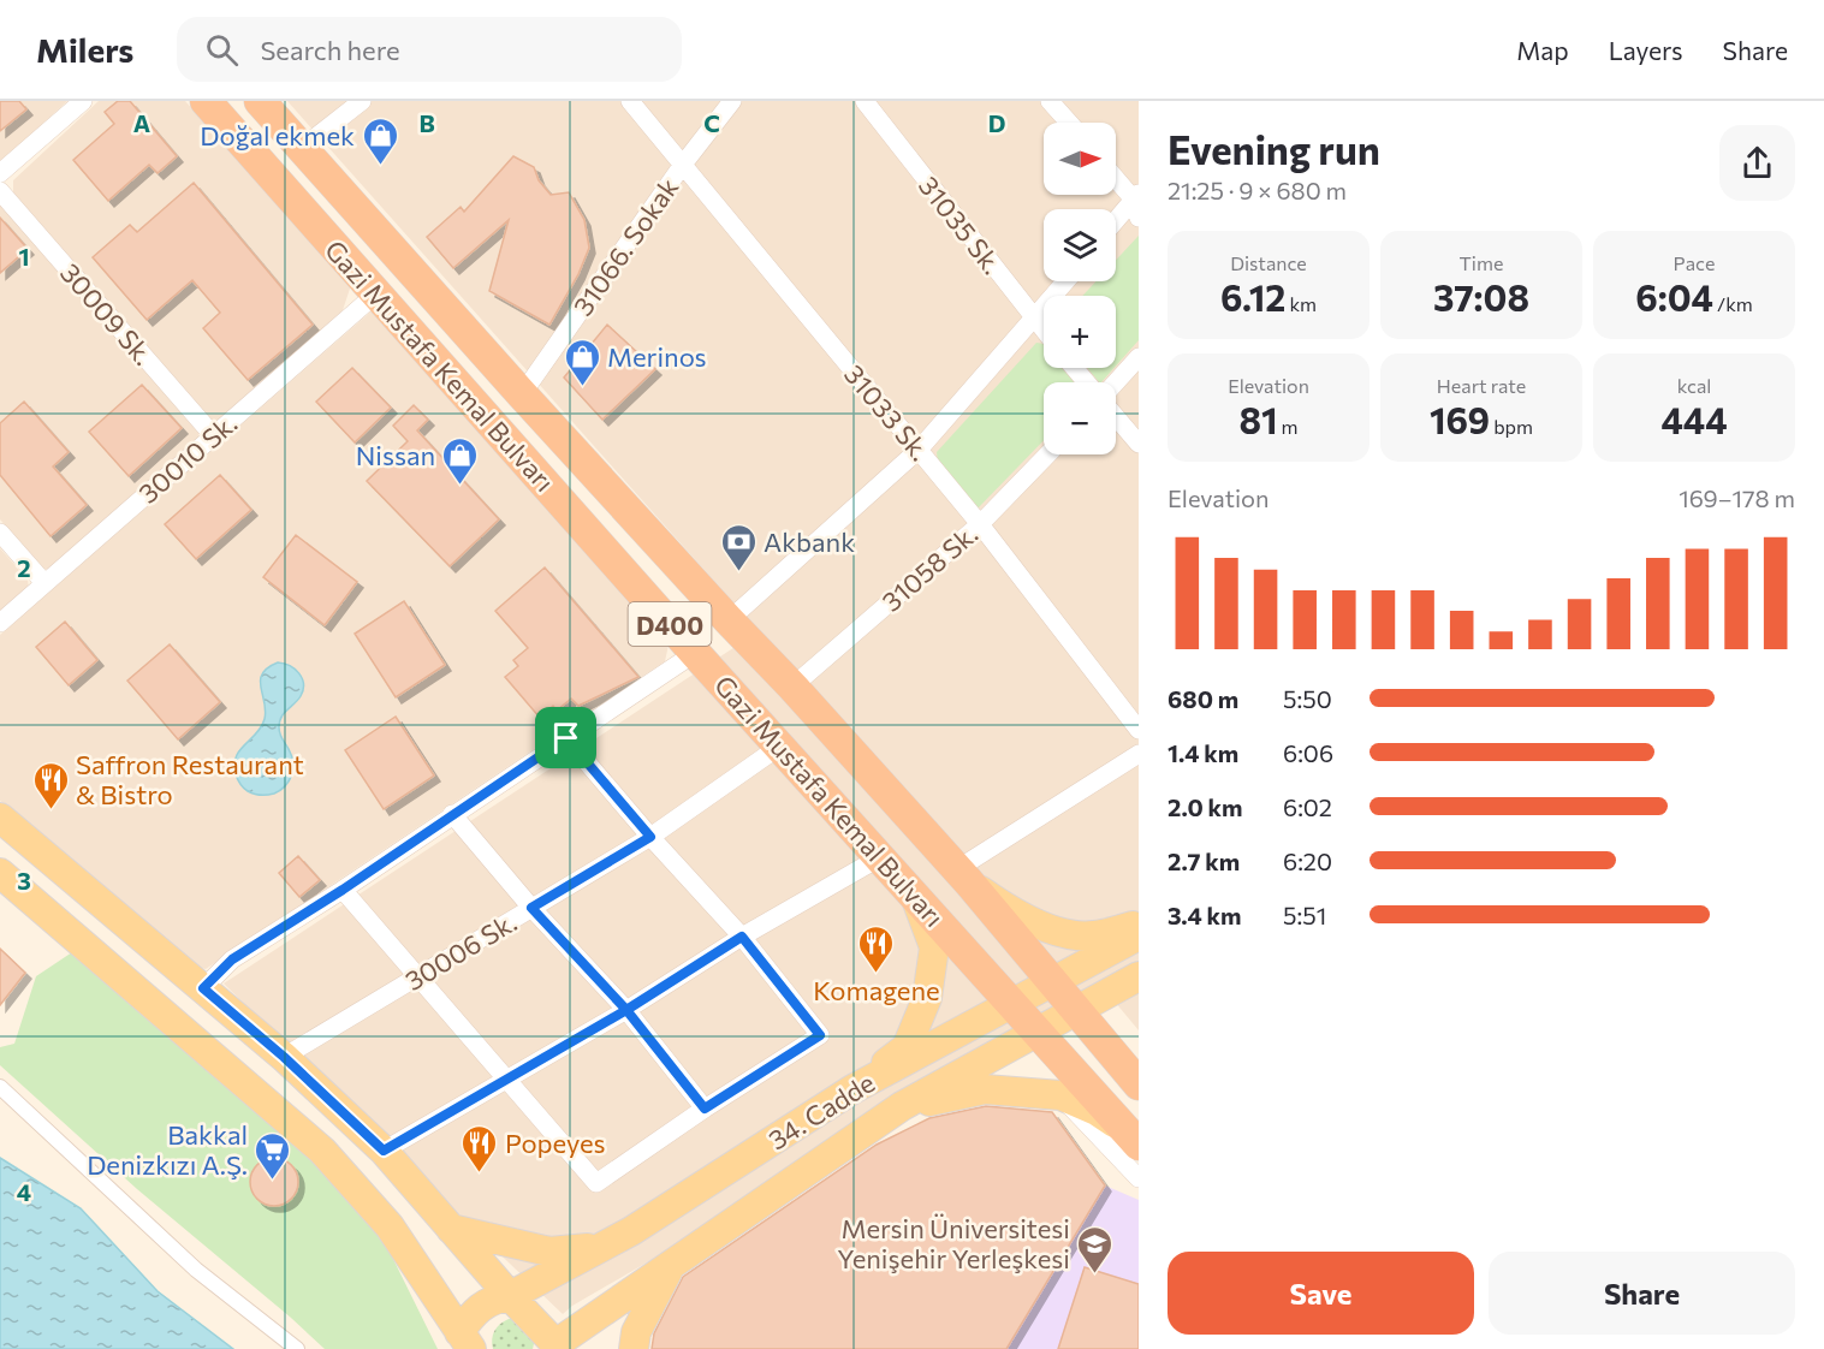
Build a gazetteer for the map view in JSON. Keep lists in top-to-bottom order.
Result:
{
  "streets": {
    "highway": ["Gazi Mustafa Kemal Bulvarı", "D400"],
    "main road": ["34. Cadde"],
    "street": [
      "31035 Sk.",
      "31066. Sokak",
      "30009 Sk.",
      "31033 Sk.",
      "30010 Sk.",
      "31058 Sk.",
      "30006 Sk."
    ]
  },
  "crossings": [
    ["31066. Sokak", "Gazi Mustafa Kemal Bulvarı"],
    ["31066. Sokak", "31033 Sk."],
    ["30009 Sk.", "30010 Sk."],
    ["Gazi Mustafa Kemal Bulvarı", "30010 Sk."],
    ["Gazi Mustafa Kemal Bulvarı", "31058 Sk."],
    ["Gazi Mustafa Kemal Bulvarı", "30006 Sk."],
    ["Gazi Mustafa Kemal Bulvarı", "34. Cadde"],
    ["31033 Sk.", "31058 Sk."]
  ],
  "places": {
    "shop": ["Doğal ekmek", "Merinos", "Nissan"],
    "bank": ["Akbank"],
    "restaurant": ["Saffron Restaurant & Bistro", "Komagene", "Popeyes"],
    "supermarket": ["Bakkal Denizkızı A.Ş."],
    "school or university": ["Mersin Üniversitesi Yenişehir Yerleşkesi"]
  },
  "north": "right",
  "page": {
    "header": "Milers",
    "search": "Search here",
    "nav": ["Map", "Layers", "Share"],
    "heading": ["Evening run", "21:25 · 9 × 680 m"],
    "map_buttons": ["+", "−"],
    "stats": [
      ["Distance", "6.12 km"],
      ["Time", "37:08"],
      ["Pace", "6:04 /km"],
      ["Elevation", "81 m"],
      ["Heart rate", "169 bpm"],
      ["kcal", "444"]
    ],
    "chart": ["Elevation", "169–178 m"],
    "list": [
      {
        "name": "680 m",
        "note": "5:50"
      },
      {
        "name": "1.4 km",
        "note": "6:06"
      },
      {
        "name": "2.0 km",
        "note": "6:02"
      },
      {
        "name": "2.7 km",
        "note": "6:20"
      },
      {
        "name": "3.4 km",
        "note": "5:51"
      }
    ],
    "buttons": ["Save", "Share"]
  },
  "grid": {
    "columns": [
      "A",
      "B",
      "C",
      "D"
    ],
    "rows": [
      "1",
      "2",
      "3",
      "4"
    ]
  }
}
